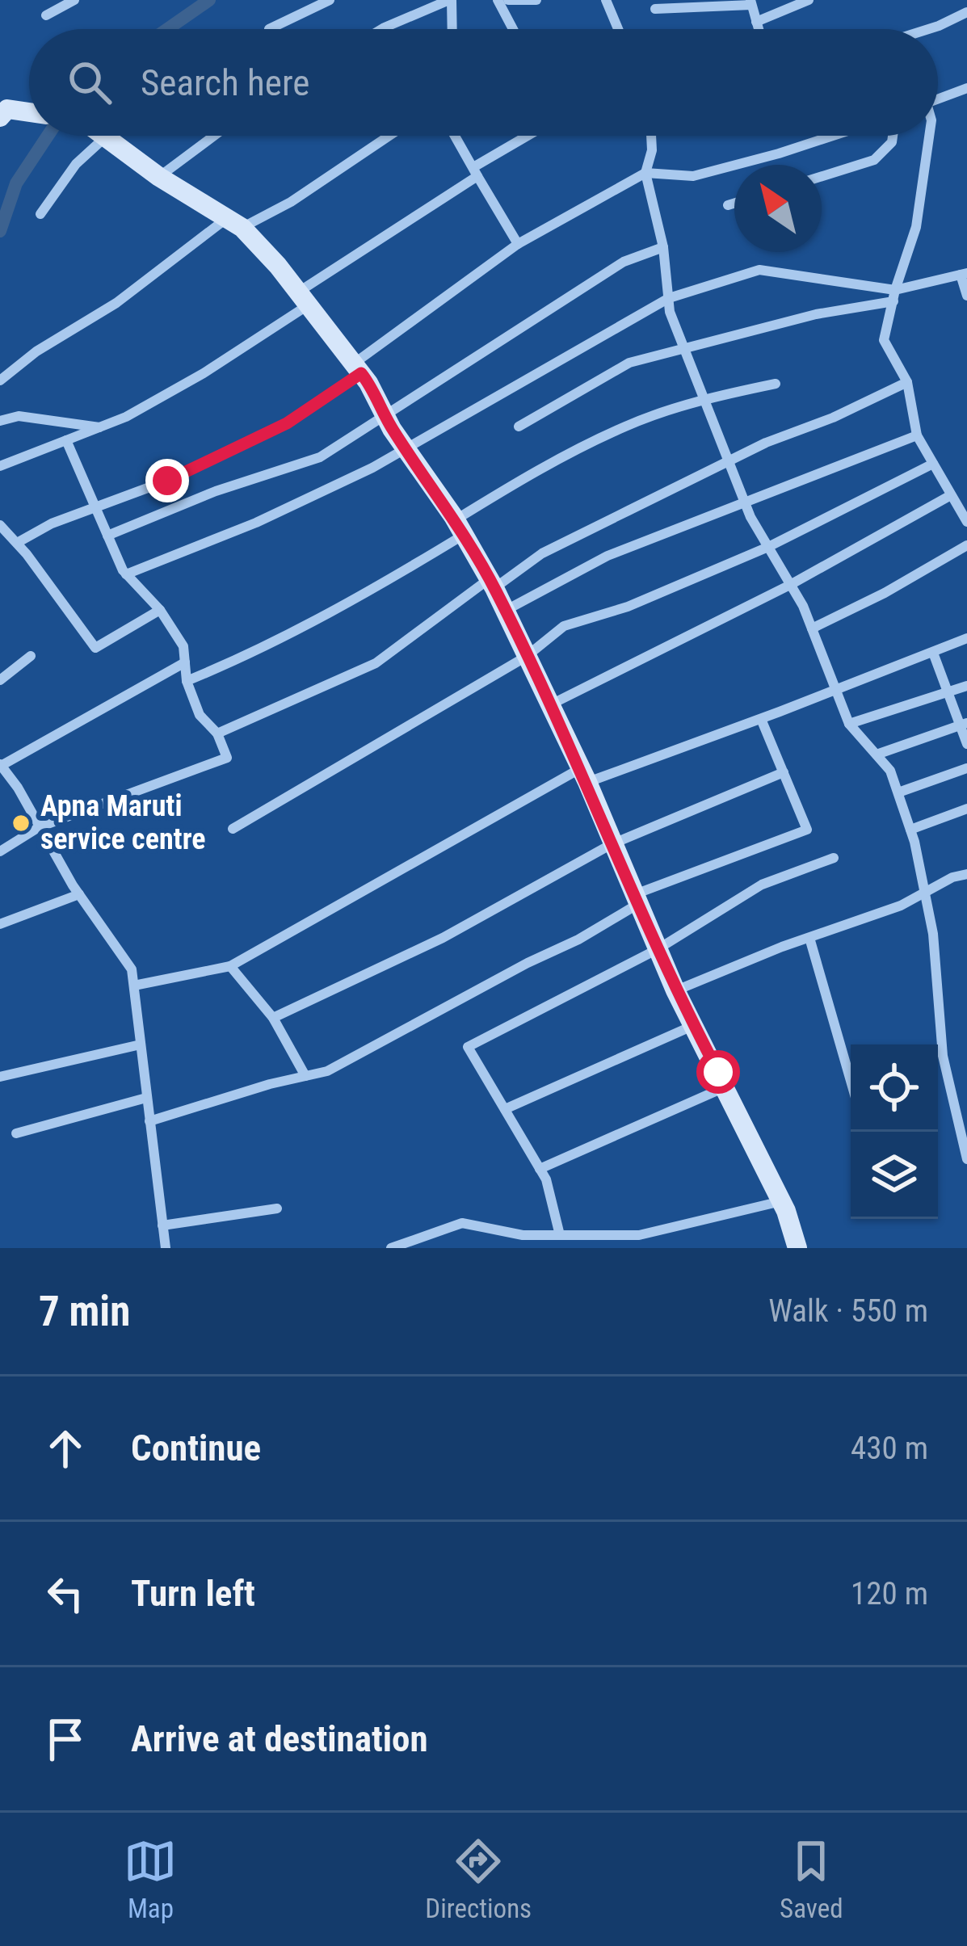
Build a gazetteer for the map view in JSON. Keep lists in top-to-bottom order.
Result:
{
  "places": ["Apna Maruti service centre"],
  "north": "top left",
  "page": {
    "search": "Search here",
    "heading": ["7 min", "Walk · 550 m"],
    "list": [
      ["Continue", "430 m"],
      ["Turn left", "120 m"],
      "Arrive at destination"
    ],
    "nav": ["Map", "Directions", "Saved"]
  }
}
